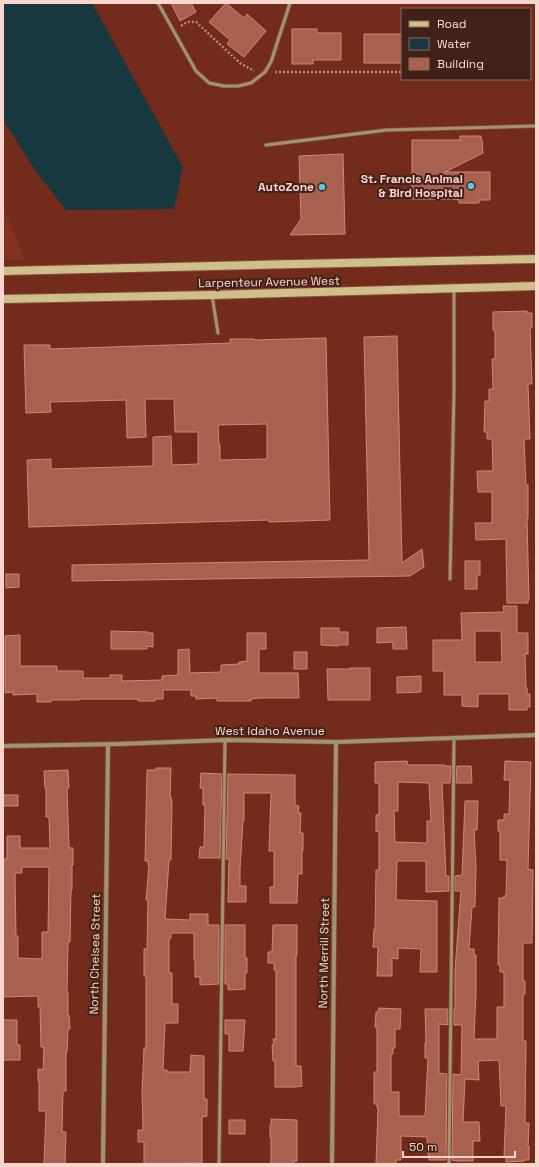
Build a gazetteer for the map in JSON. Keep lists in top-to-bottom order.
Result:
{
  "streets": {
    "main road": ["Larpenteur Avenue West"],
    "street": ["West Idaho Avenue", "North Merrill Street", "North Chelsea Street"]
  },
  "crossings": [
    ["West Idaho Avenue", "North Merrill Street"],
    ["West Idaho Avenue", "North Chelsea Street"]
  ],
  "places": ["St. Francis Animal & Bird Hospital", "AutoZone"],
  "legend": ["Road", "Water", "Building"],
  "scale_bar": "50 m"
}
